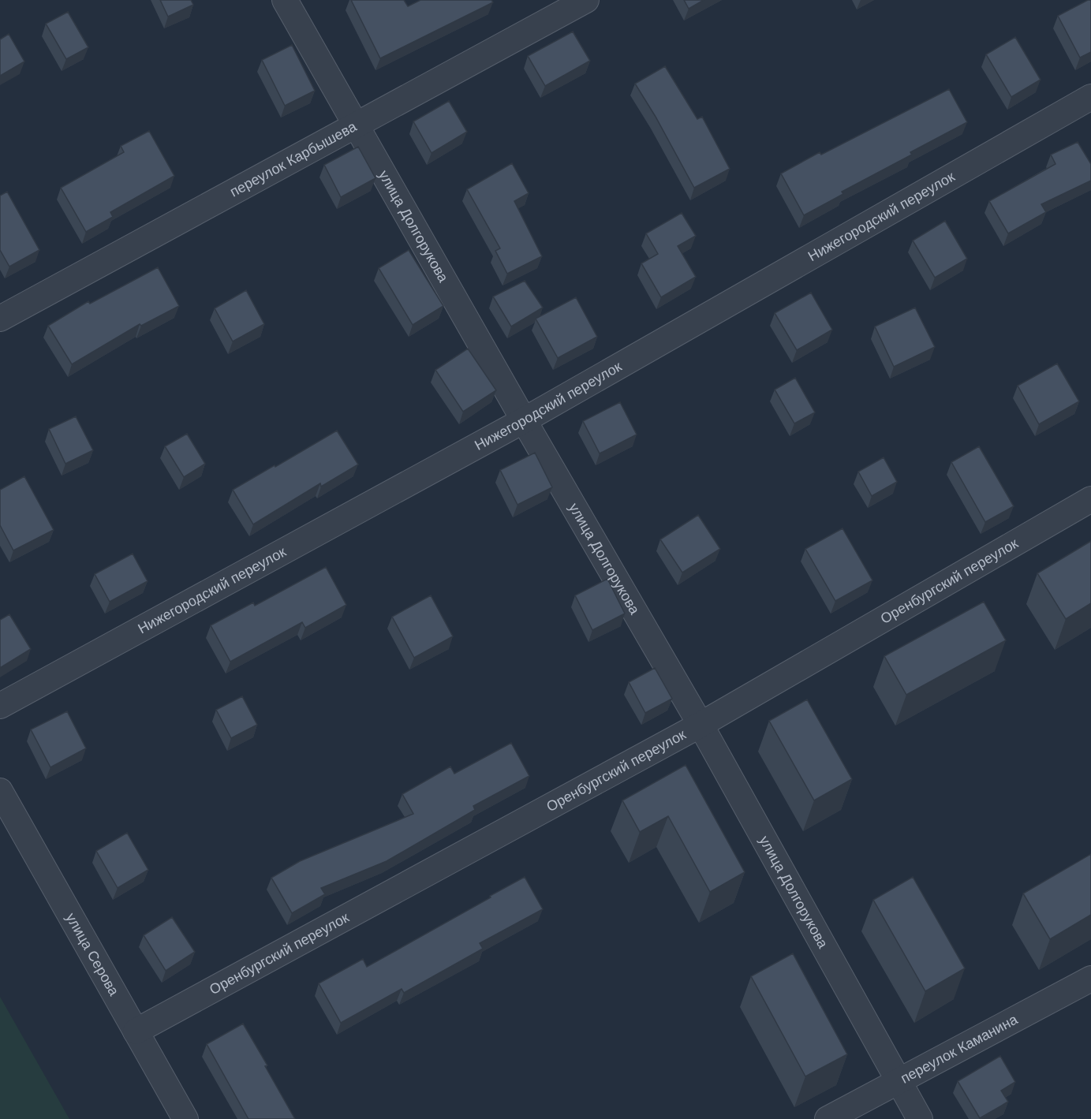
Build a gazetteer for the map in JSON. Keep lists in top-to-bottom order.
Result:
{
  "streets": {
    "street": [
      "переулок Карбышева",
      "Нижегородский переулок",
      "улица Долгорукова",
      "Оренбургский переулок",
      "улица Серова",
      "переулок Каманина"
    ]
  },
  "crossings": [
    ["переулок Карбышева", "улица Долгорукова"],
    ["Нижегородский переулок", "улица Долгорукова"],
    ["улица Долгорукова", "Оренбургский переулок"],
    ["улица Долгорукова", "переулок Каманина"],
    ["Оренбургский переулок", "улица Серова"]
  ]
}
